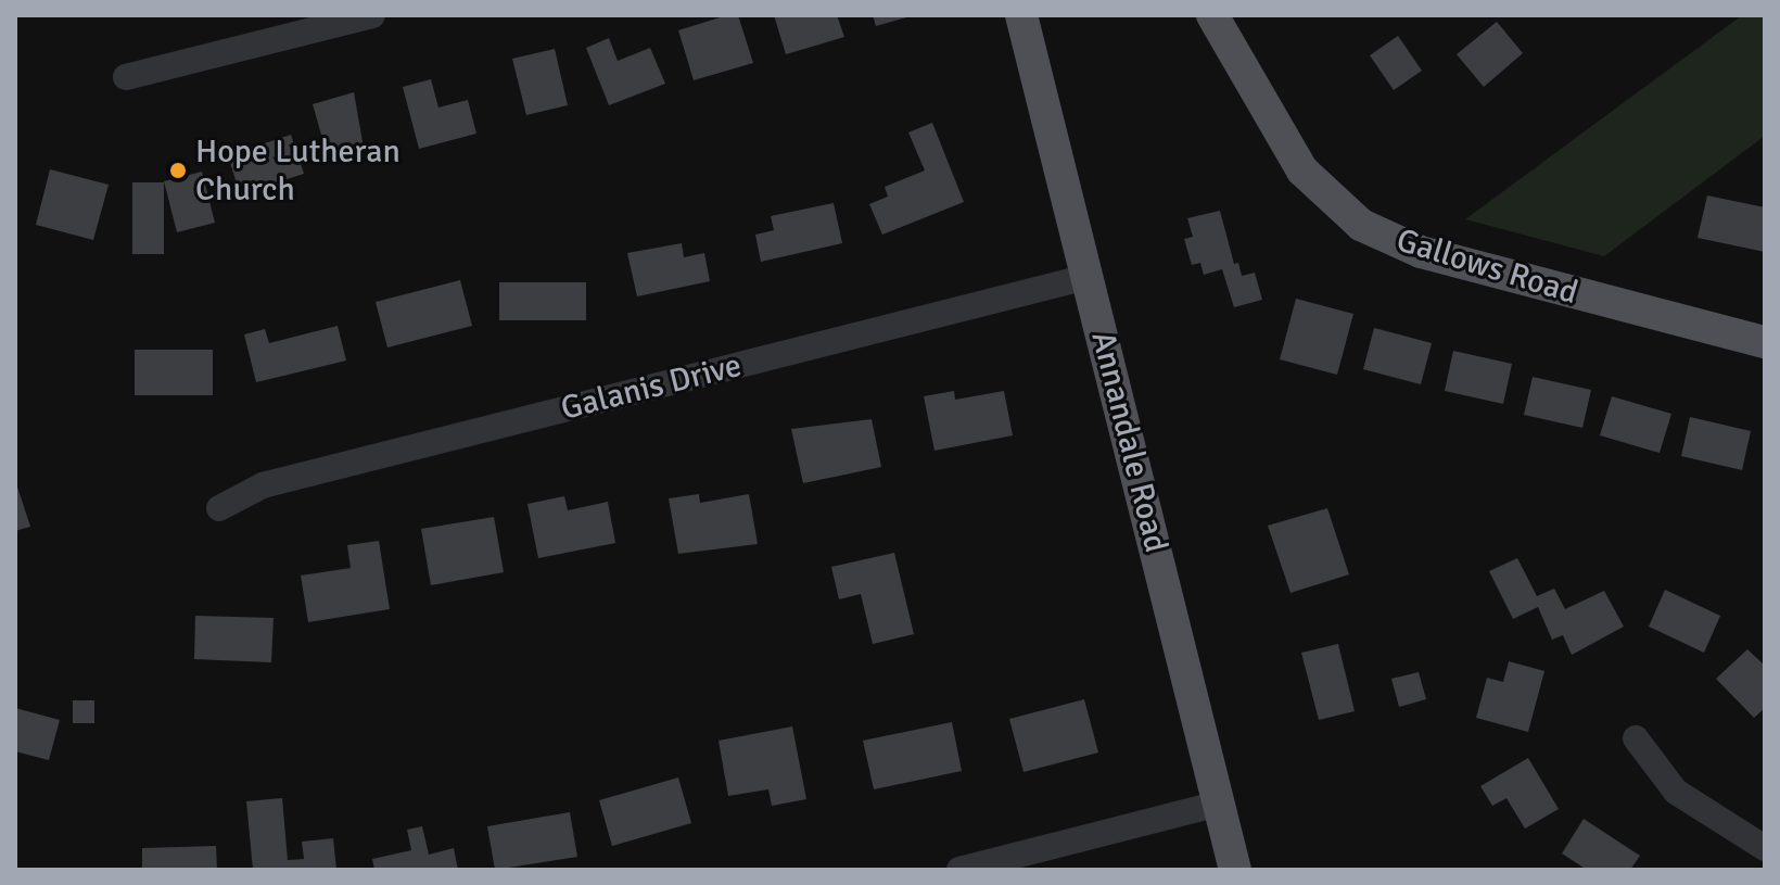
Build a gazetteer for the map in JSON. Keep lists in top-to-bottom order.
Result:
{
  "streets": {
    "main road": ["Gallows Road", "Annandale Road"],
    "street": ["Galanis Drive"]
  },
  "crossings": [
    ["Galanis Drive", "Annandale Road"]
  ],
  "places": ["Hope Lutheran Church"]
}
